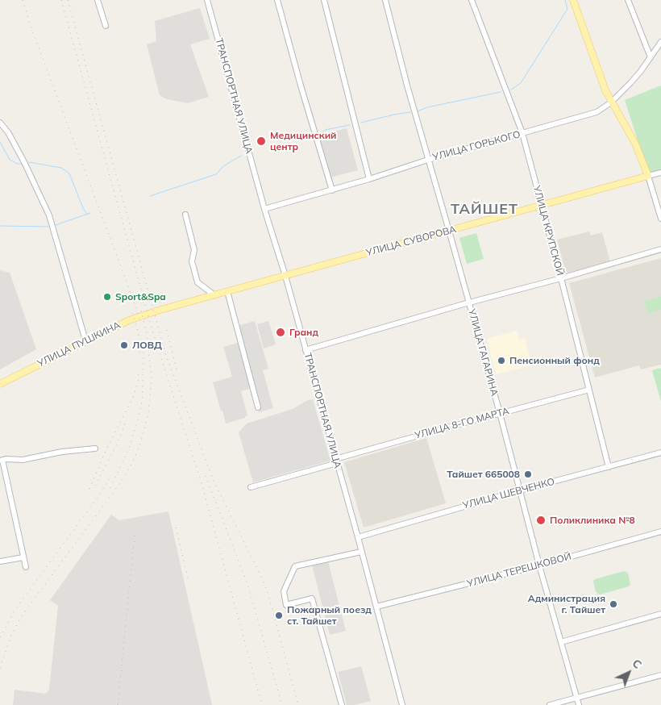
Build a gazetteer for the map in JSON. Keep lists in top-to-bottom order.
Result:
{
  "streets": {
    "main road": ["УЛИЦА СУВОРОВА", "УЛИЦА ПУШКИНА"],
    "street": [
      "ТРАНСПОРТНАЯ УЛИЦА",
      "УЛИЦА ГОРЬКОГО",
      "УЛИЦА КРУПСКОЙ",
      "УЛИЦА ГАГАРИНА",
      "УЛИЦА 8-ГО МАРТА",
      "УЛИЦА ШЕВЧЕНКО",
      "УЛИЦА ТЕРЕШКОВОЙ"
    ]
  },
  "crossings": [
    ["ТРАНСПОРТНАЯ УЛИЦА", "УЛИЦА ГОРЬКОГО"],
    ["ТРАНСПОРТНАЯ УЛИЦА", "УЛИЦА СУВОРОВА"],
    ["ТРАНСПОРТНАЯ УЛИЦА", "УЛИЦА 8-ГО МАРТА"],
    ["ТРАНСПОРТНАЯ УЛИЦА", "УЛИЦА ШЕВЧЕНКО"],
    ["ТРАНСПОРТНАЯ УЛИЦА", "УЛИЦА ТЕРЕШКОВОЙ"],
    ["УЛИЦА ГОРЬКОГО", "УЛИЦА КРУПСКОЙ"],
    ["УЛИЦА ГОРЬКОГО", "УЛИЦА ГАГАРИНА"],
    ["УЛИЦА КРУПСКОЙ", "УЛИЦА СУВОРОВА"],
    ["УЛИЦА КРУПСКОЙ", "УЛИЦА 8-ГО МАРТА"],
    ["УЛИЦА КРУПСКОЙ", "УЛИЦА ШЕВЧЕНКО"],
    ["УЛИЦА СУВОРОВА", "УЛИЦА ПУШКИНА"],
    ["УЛИЦА СУВОРОВА", "УЛИЦА ГАГАРИНА"],
    ["УЛИЦА ГАГАРИНА", "УЛИЦА 8-ГО МАРТА"],
    ["УЛИЦА ГАГАРИНА", "УЛИЦА ШЕВЧЕНКО"],
    ["УЛИЦА ГАГАРИНА", "УЛИЦА ТЕРЕШКОВОЙ"]
  ],
  "districts": ["ТАЙШЕТ"],
  "places": [
    "Медицинский центр",
    "Sport&Spa",
    "Гранд",
    "ЛОВД",
    "Пенсионный фонд",
    "Тайшет 665008",
    "Поликлиника №8",
    "Администрация г. Тайшет",
    "Пожарный поезд ст. Тайшет"
  ],
  "north": "top right"
}
